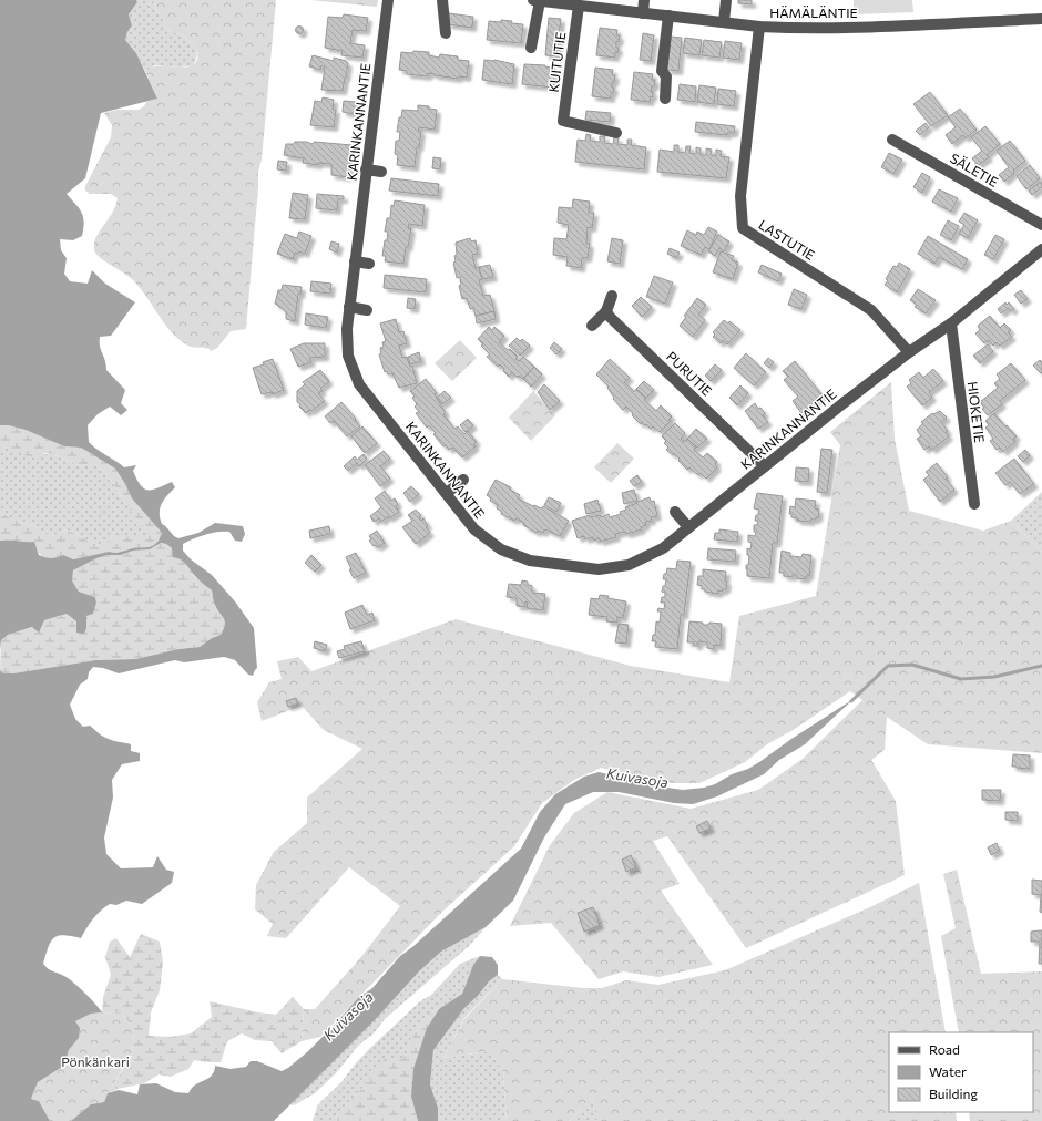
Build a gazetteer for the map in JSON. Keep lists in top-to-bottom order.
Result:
{
  "streets": {
    "street": [
      "HÄMÄLÄNTIE",
      "KUITUTIE",
      "KARINKANNANTIE",
      "SÄLETIE",
      "LASTUTIE",
      "PURUTIE",
      "HIOKETIE"
    ]
  },
  "crossings": [
    ["HÄMÄLÄNTIE", "KUITUTIE"],
    ["HÄMÄLÄNTIE", "LASTUTIE"],
    ["KARINKANNANTIE", "LASTUTIE"],
    ["KARINKANNANTIE", "PURUTIE"],
    ["KARINKANNANTIE", "HIOKETIE"]
  ],
  "water": ["Kuivasoja"],
  "parks": ["Pönkänkari"],
  "legend": ["Road", "Water", "Building"]
}
